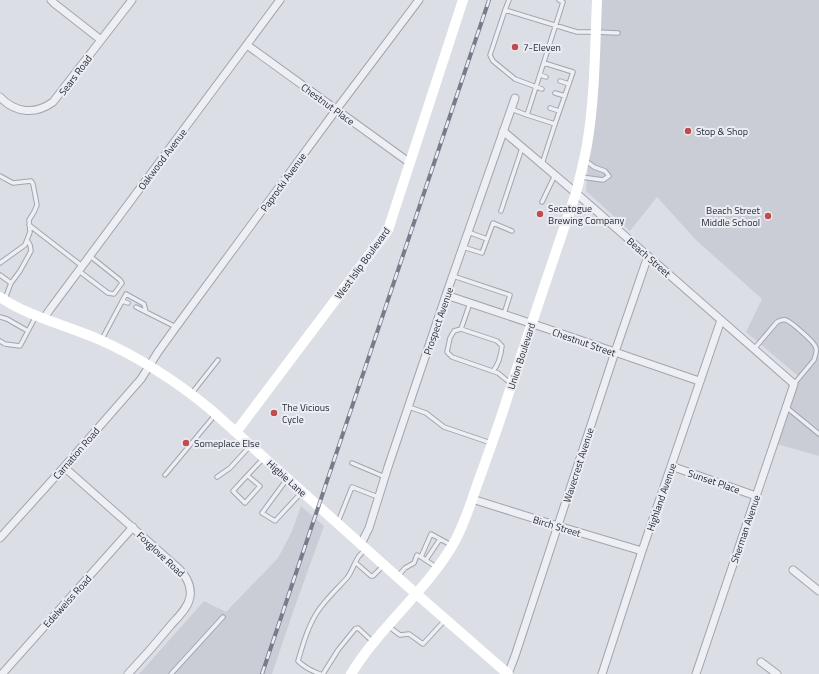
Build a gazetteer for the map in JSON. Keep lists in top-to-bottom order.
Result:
{
  "streets": {
    "main road": ["West Islip Boulevard", "Union Boulevard", "Higbie Lane"],
    "street": [
      "Sears Road",
      "Chestnut Place",
      "Oakwood Avenue",
      "Paprocki Avenue",
      "Beach Street",
      "Prospect Avenue",
      "Chestnut Street",
      "Carnation Road",
      "Wavecrest Avenue",
      "Sunset Place",
      "Highland Avenue",
      "Birch Street",
      "Sherman Avenue",
      "Foxglove Road",
      "Edelweiss Road"
    ]
  },
  "crossings": [
    ["Chestnut Place", "Oakwood Avenue"],
    ["Chestnut Place", "Paprocki Avenue"],
    ["Chestnut Place", "West Islip Boulevard"],
    ["Oakwood Avenue", "Higbie Lane"],
    ["Paprocki Avenue", "Carnation Road"],
    ["Paprocki Avenue", "Higbie Lane"],
    ["Beach Street", "Prospect Avenue"],
    ["Beach Street", "Union Boulevard"],
    ["Beach Street", "Wavecrest Avenue"],
    ["Beach Street", "Highland Avenue"],
    ["Beach Street", "Sherman Avenue"],
    ["West Islip Boulevard", "Higbie Lane"],
    ["Prospect Avenue", "Chestnut Street"],
    ["Prospect Avenue", "Higbie Lane"],
    ["Chestnut Street", "Union Boulevard"],
    ["Chestnut Street", "Wavecrest Avenue"],
    ["Chestnut Street", "Highland Avenue"],
    ["Union Boulevard", "Higbie Lane"],
    ["Union Boulevard", "Birch Street"],
    ["Carnation Road", "Higbie Lane"],
    ["Carnation Road", "Foxglove Road"],
    ["Wavecrest Avenue", "Higbie Lane"],
    ["Wavecrest Avenue", "Birch Street"],
    ["Sunset Place", "Highland Avenue"],
    ["Sunset Place", "Sherman Avenue"],
    ["Highland Avenue", "Birch Street"],
    ["Foxglove Road", "Edelweiss Road"]
  ],
  "places": [
    "7-Eleven",
    "Stop & Shop",
    "Secatogue Brewing Company",
    "Beach Street Middle School",
    "The Vicious Cycle",
    "Someplace Else"
  ]
}
